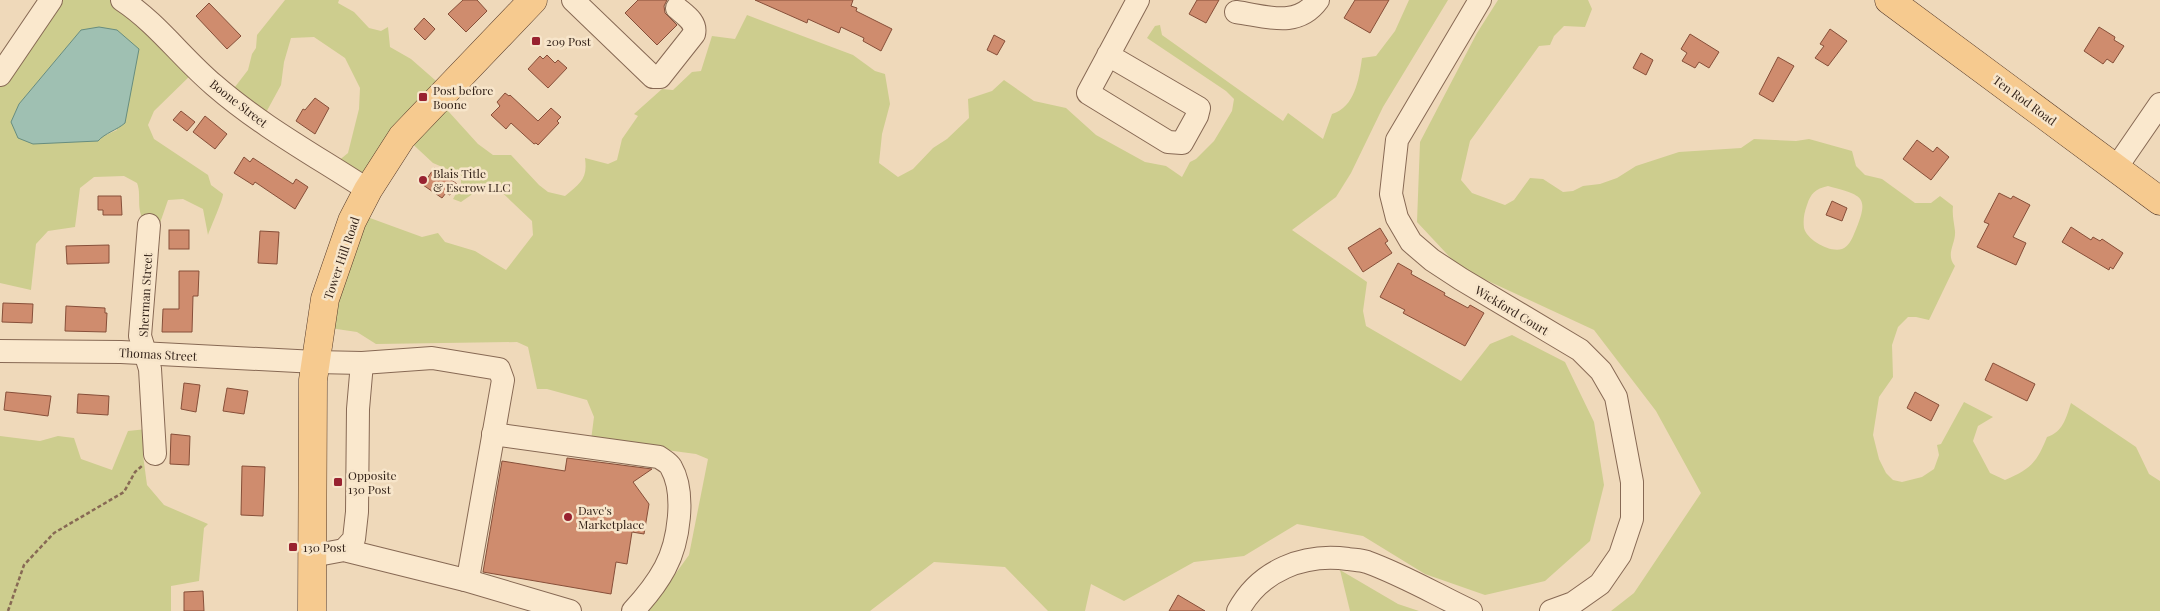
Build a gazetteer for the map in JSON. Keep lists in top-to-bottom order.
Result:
{
  "streets": {
    "main road": ["Ten Rod Road", "Tower Hill Road"],
    "street": [
      "Boone Street",
      "Sherman Street",
      "Wickford Court",
      "Thomas Street"
    ]
  },
  "crossings": [
    ["Boone Street", "Tower Hill Road"],
    ["Tower Hill Road", "Thomas Street"],
    ["Sherman Street", "Thomas Street"]
  ],
  "places": {
    "transit": [
      "209 Post",
      "Post before Boone",
      "Opposite 130 Post",
      "130 Post"
    ],
    "other": ["Blais Title & Escrow LLC", "Dave's Marketplace"]
  }
}
